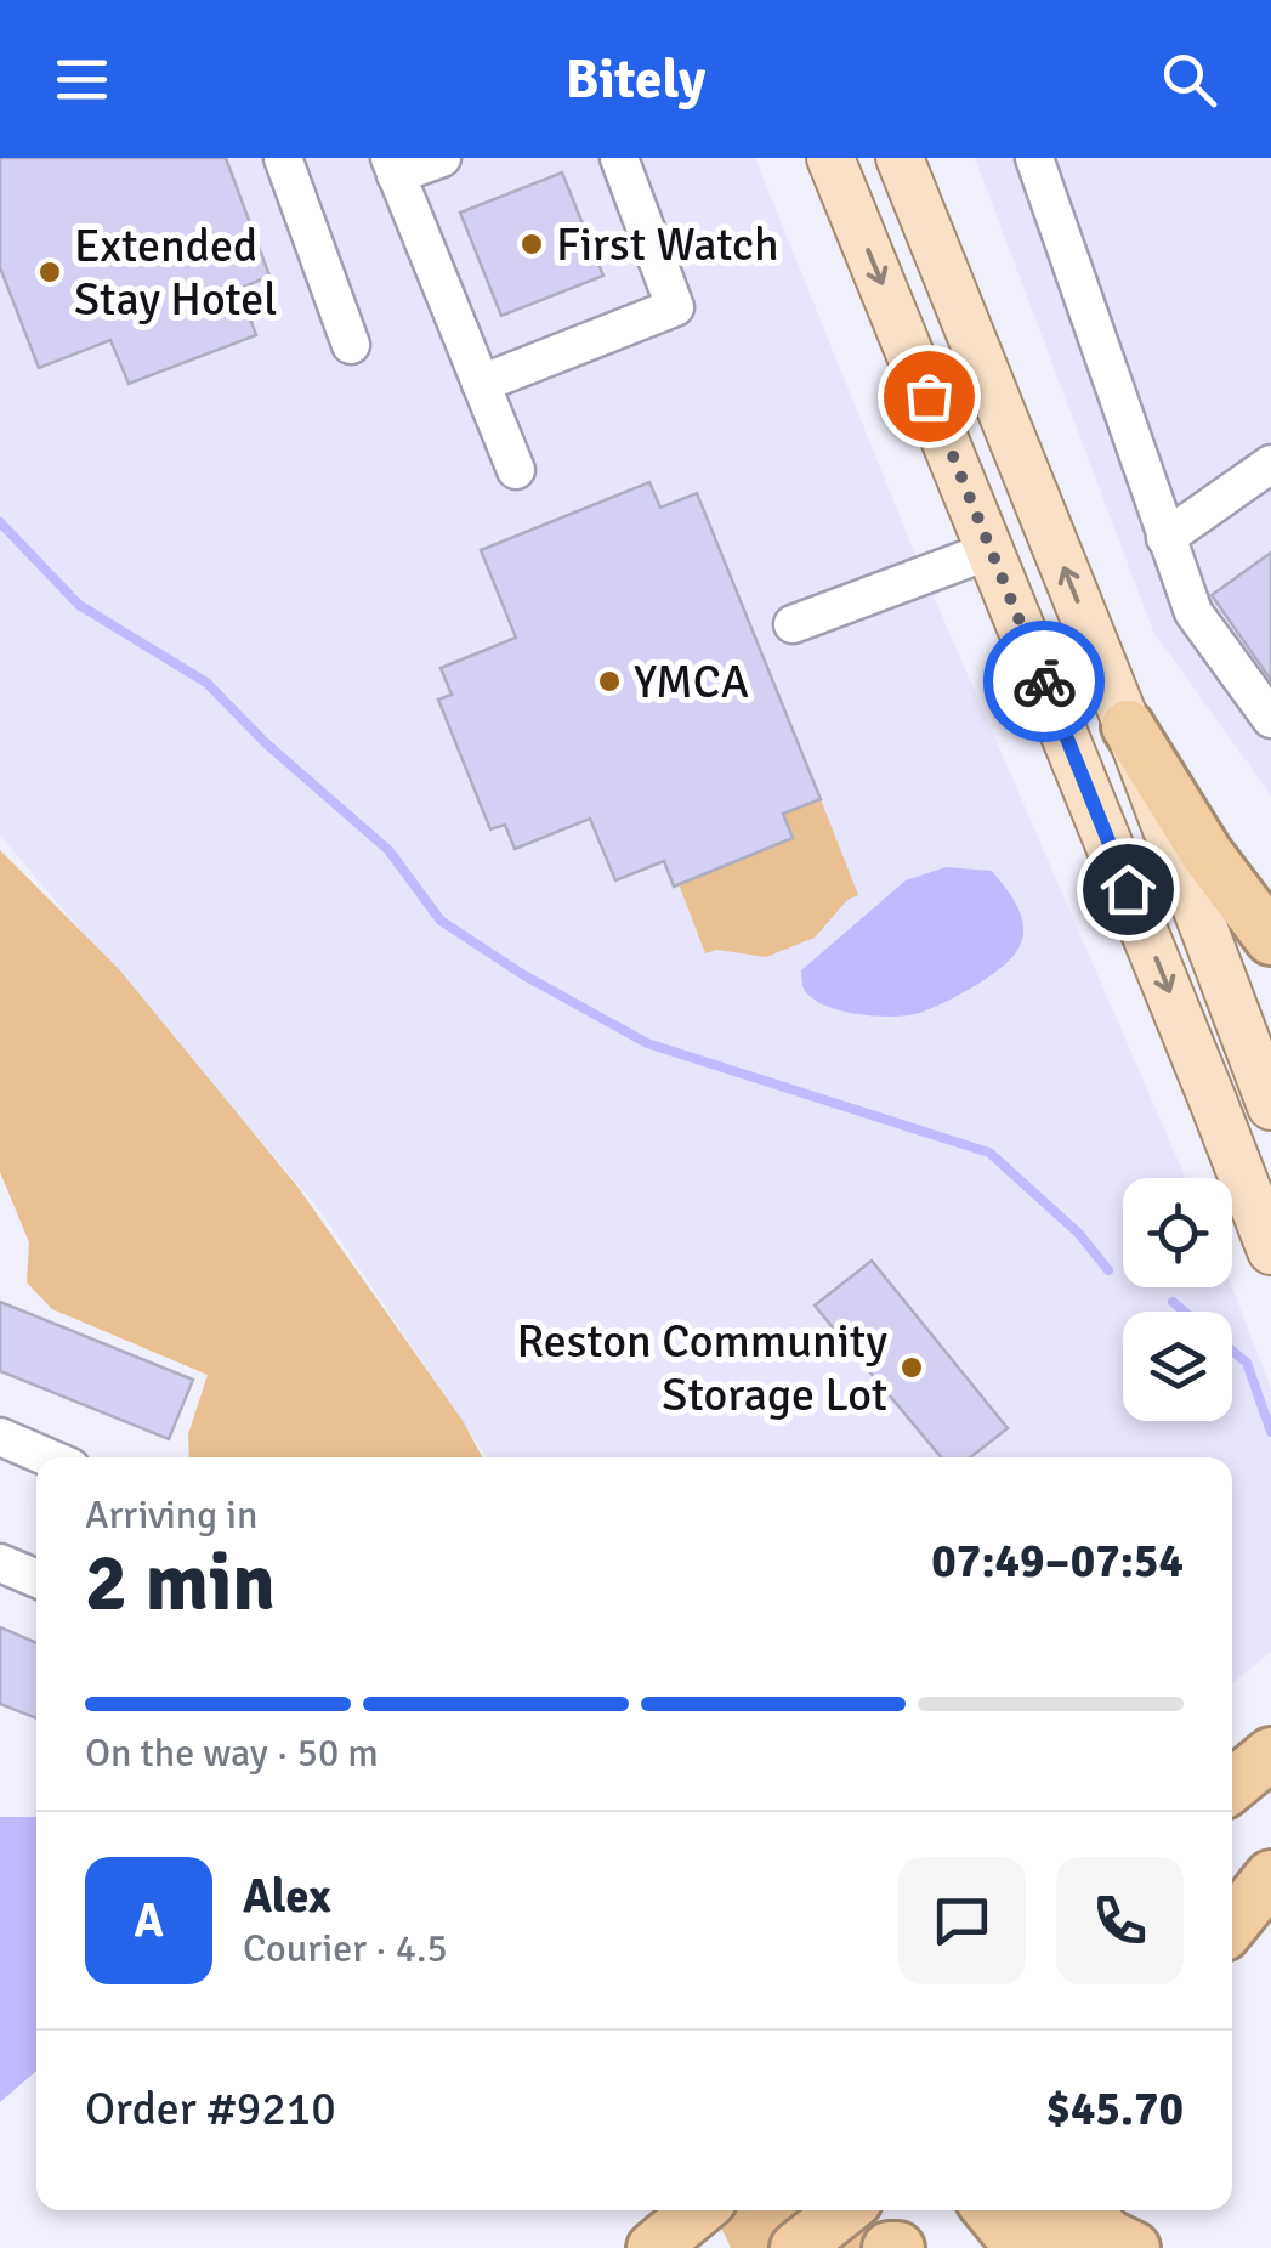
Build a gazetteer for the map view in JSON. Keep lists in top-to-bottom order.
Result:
{
  "places": [
    "First Watch",
    "Extended Stay Hotel",
    "YMCA",
    "Reston Community Storage Lot"
  ],
  "page": {
    "header": "Bitely",
    "heading": ["2 min", "Arriving in", "07:49–07:54"],
    "panel": [
      "Alex",
      "Courier · 4.5",
      "Order #9210",
      "$45.70"
    ],
    "bar": "On the way · 50 m",
    "round": "A"
  }
}
